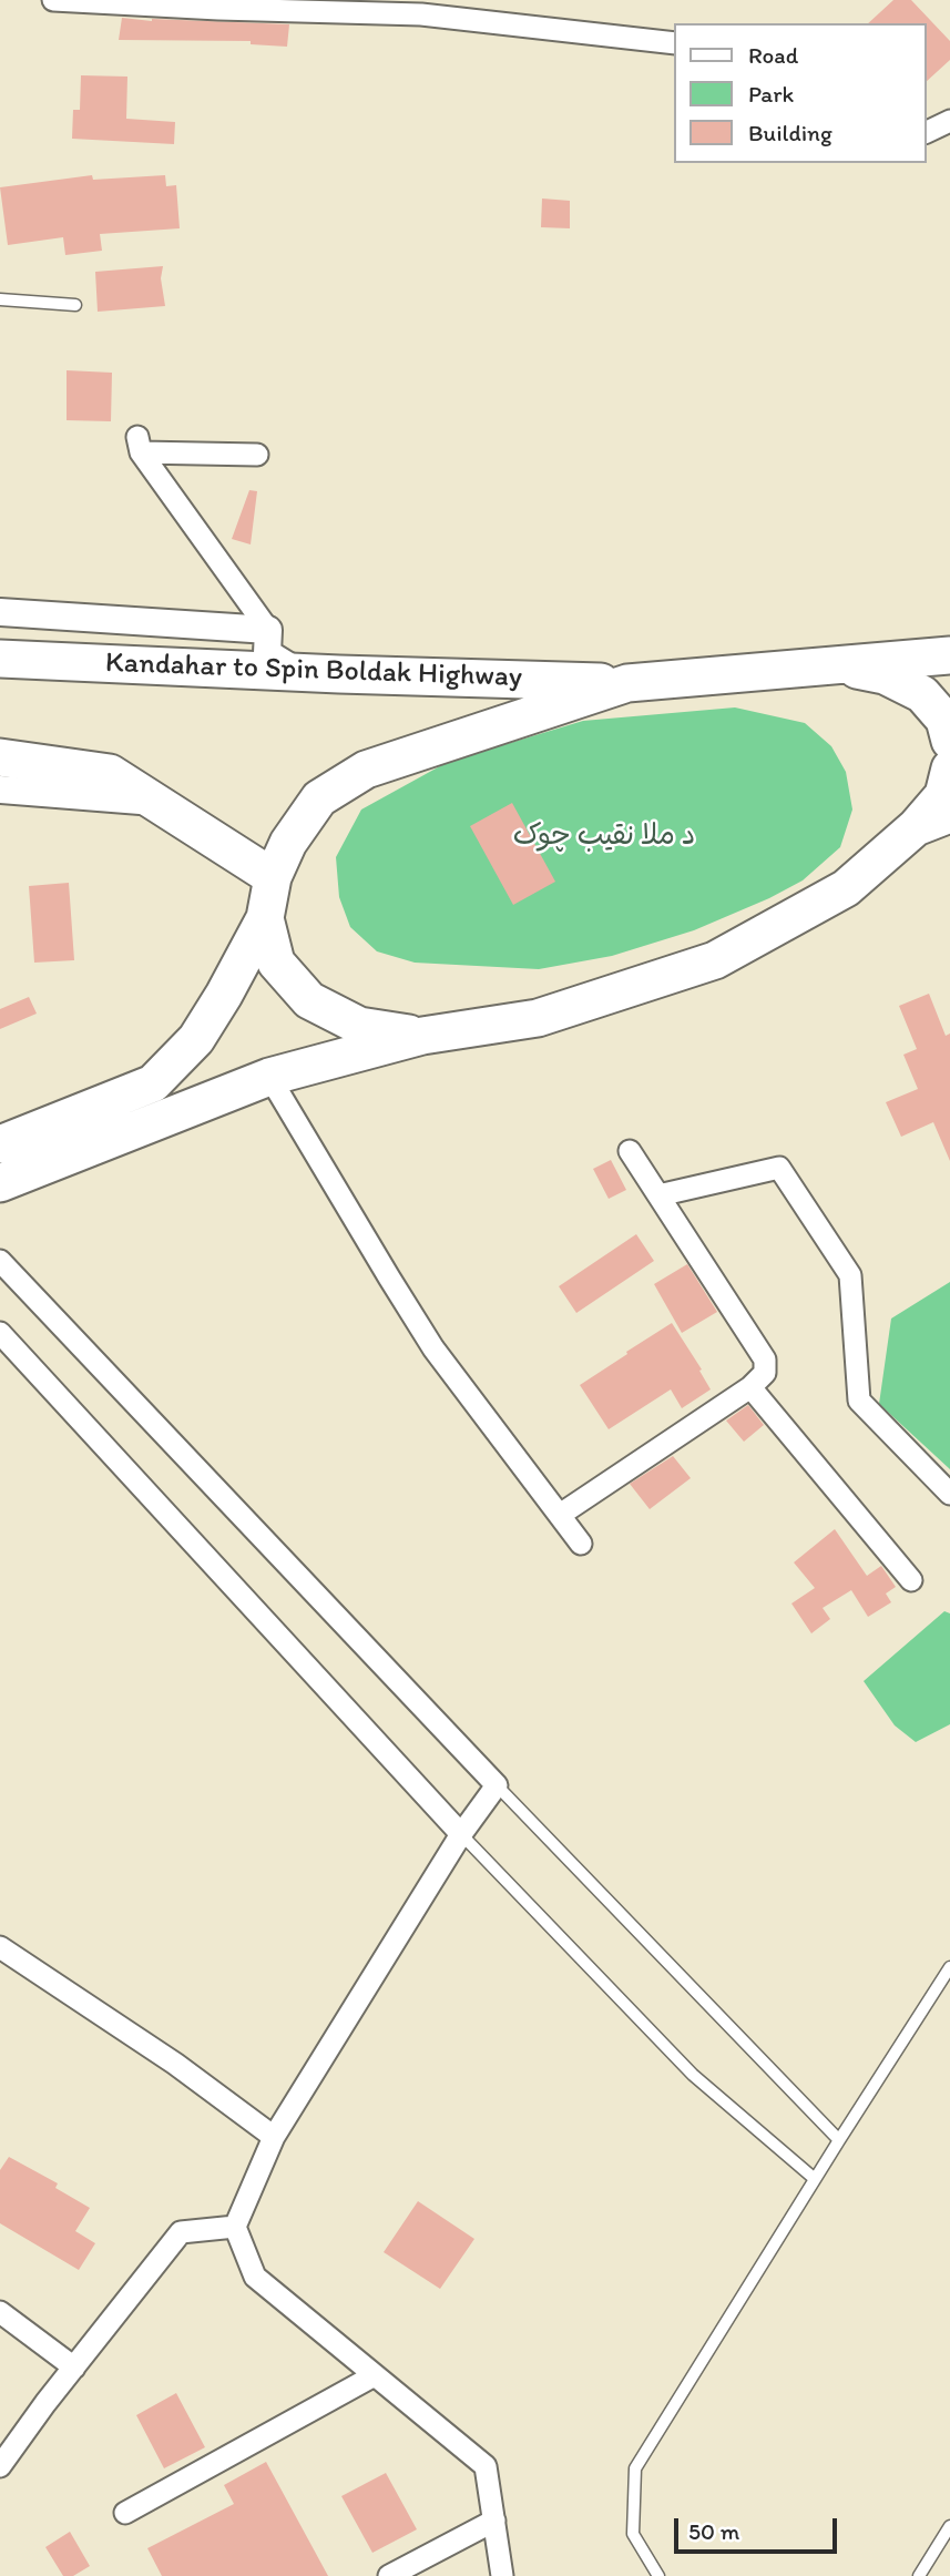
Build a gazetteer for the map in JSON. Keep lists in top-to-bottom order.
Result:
{
  "streets": {
    "highway": ["Kandahar to Spin Boldak Highway"]
  },
  "parks": ["د ملا نقيب چوک"],
  "legend": ["Road", "Park", "Building"],
  "scale_bar": "50 m"
}
